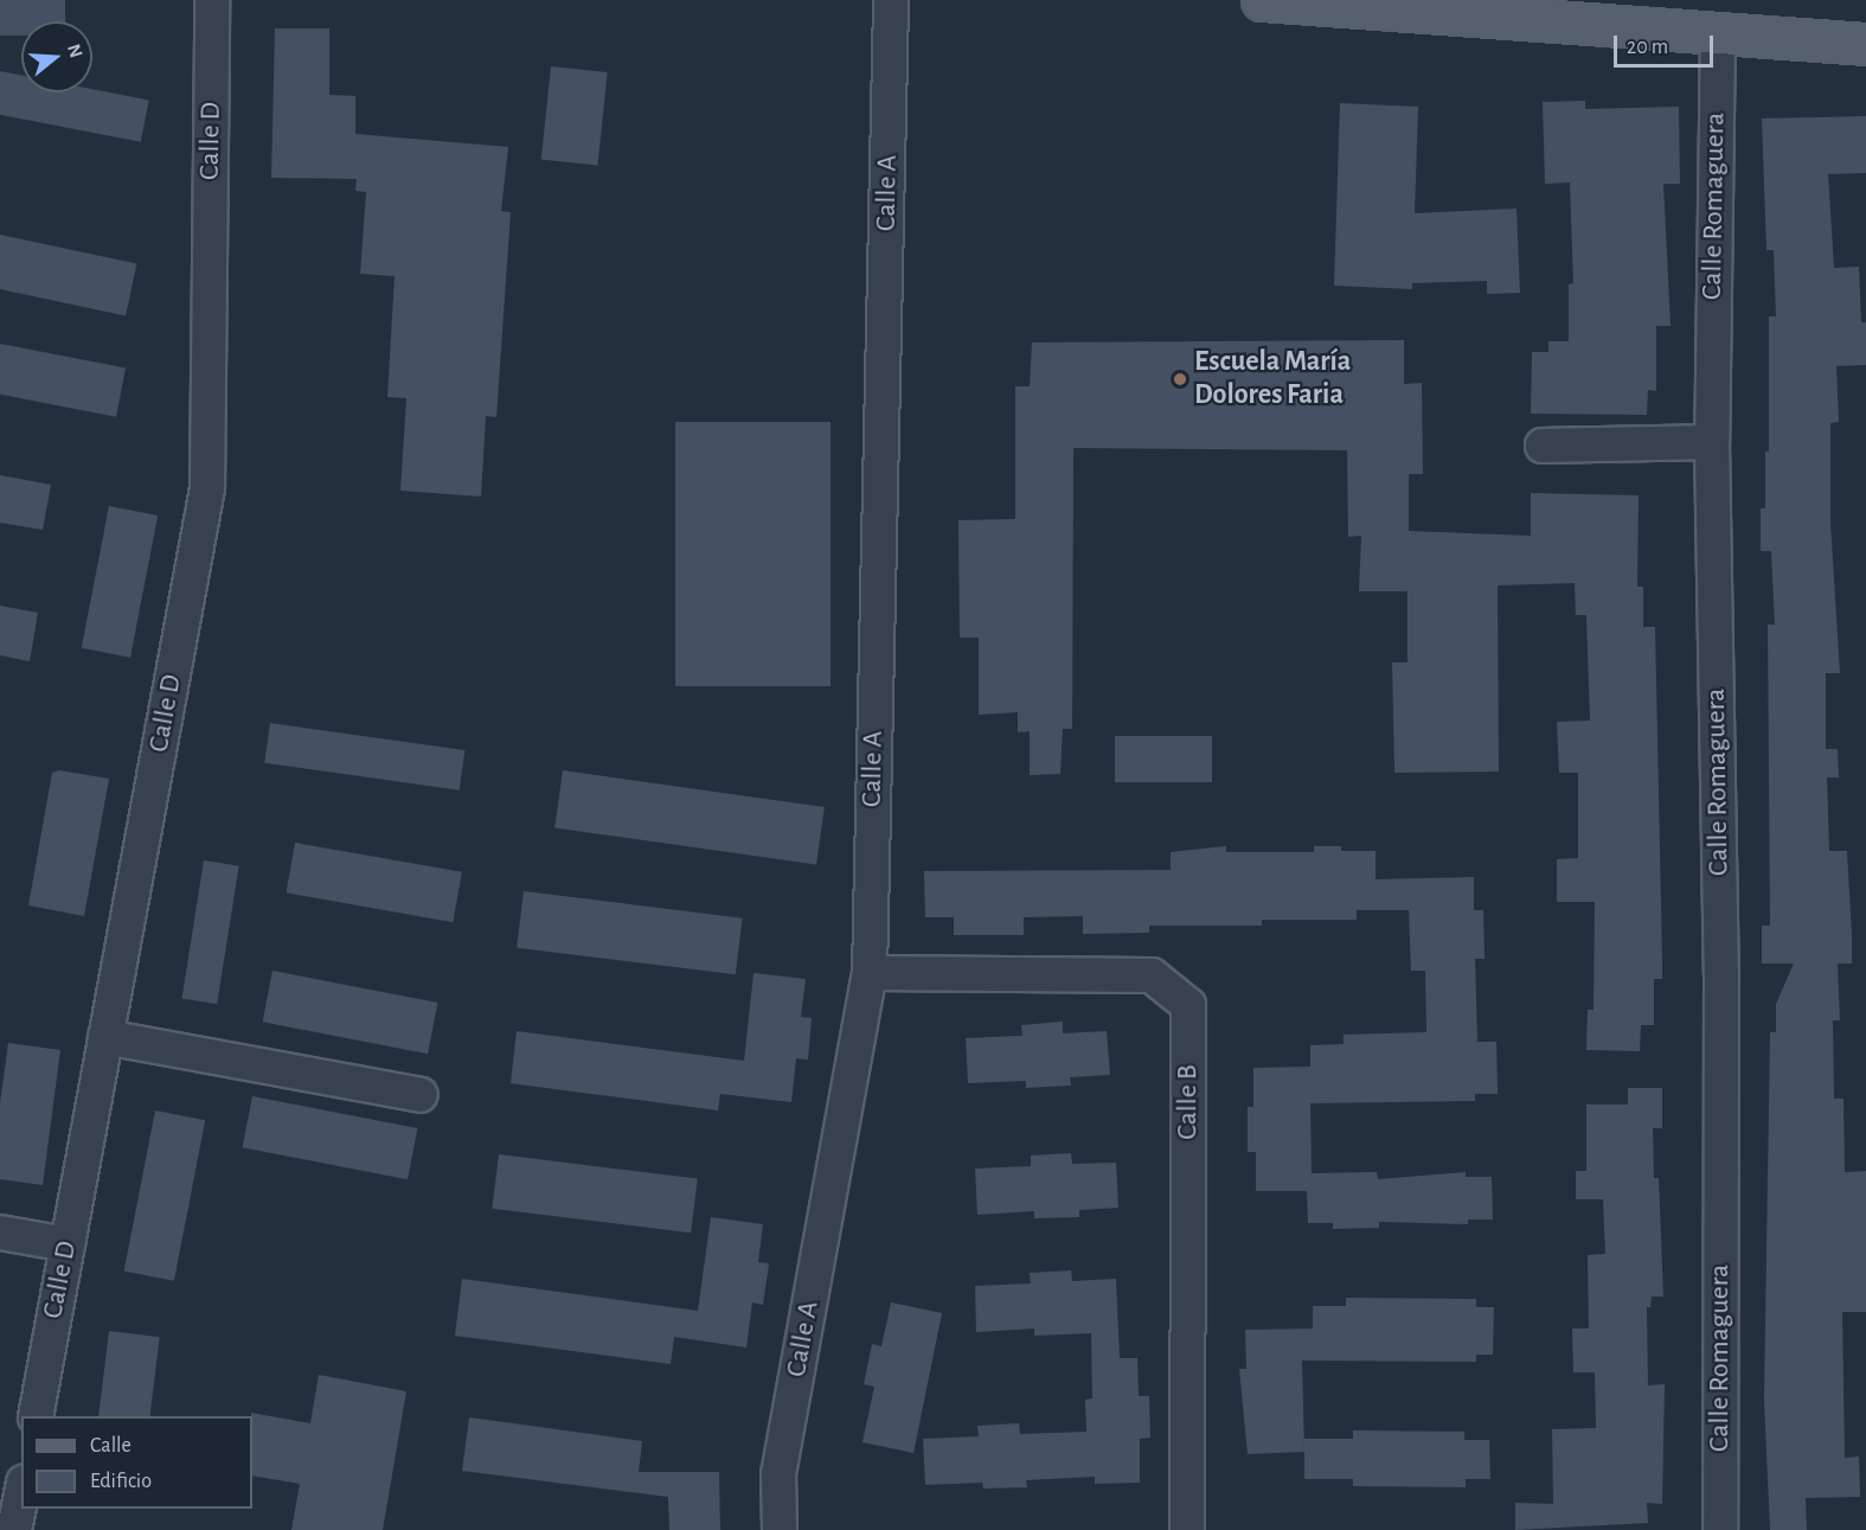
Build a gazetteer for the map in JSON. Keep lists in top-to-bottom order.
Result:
{
  "streets": {
    "street": [
      "Calle D",
      "Calle A",
      "Calle Romaguera",
      "Calle B"
    ]
  },
  "crossings": [
    ["Calle A", "Calle B"]
  ],
  "places": ["Escuela María Dolores Faria"],
  "legend": ["Calle", "Edificio"],
  "scale_bar": "20 m",
  "north": "right"
}
